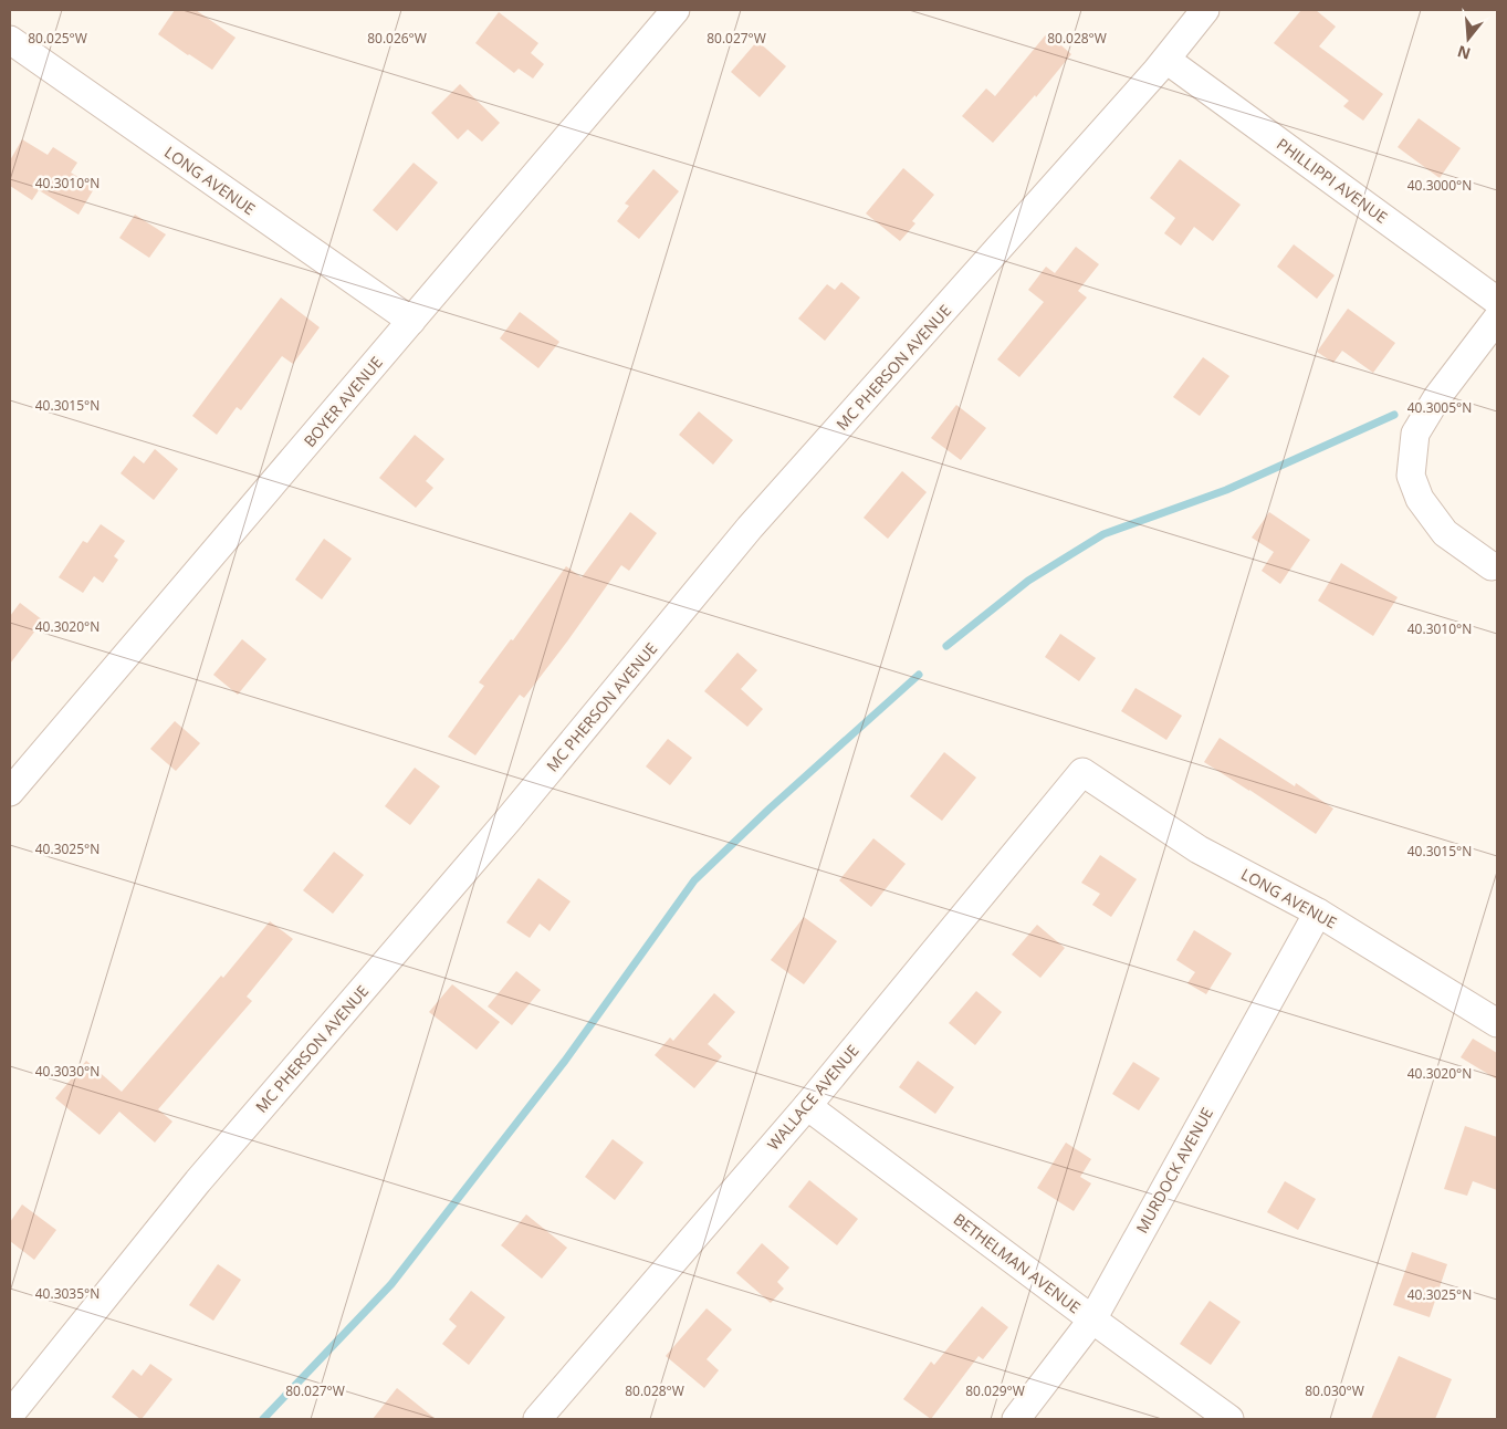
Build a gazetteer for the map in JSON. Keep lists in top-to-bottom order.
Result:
{
  "streets": {
    "street": [
      "LONG AVENUE",
      "PHILLIPPI AVENUE",
      "MC PHERSON AVENUE",
      "BOYER AVENUE",
      "WALLACE AVENUE",
      "MURDOCK AVENUE",
      "BETHELMAN AVENUE"
    ]
  },
  "crossings": [
    ["LONG AVENUE", "BOYER AVENUE"],
    ["LONG AVENUE", "WALLACE AVENUE"],
    ["LONG AVENUE", "MURDOCK AVENUE"],
    ["PHILLIPPI AVENUE", "MC PHERSON AVENUE"],
    ["WALLACE AVENUE", "BETHELMAN AVENUE"],
    ["MURDOCK AVENUE", "BETHELMAN AVENUE"]
  ],
  "north": "bottom",
  "coordinates": [
    "80.025°W",
    "80.026°W",
    "80.027°W",
    "80.028°W",
    "40.3010°N",
    "40.3000°N",
    "40.3015°N",
    "40.3005°N",
    "40.3020°N",
    "40.3025°N",
    "40.3030°N",
    "40.3035°N",
    "80.029°W",
    "80.030°W"
  ]
}
